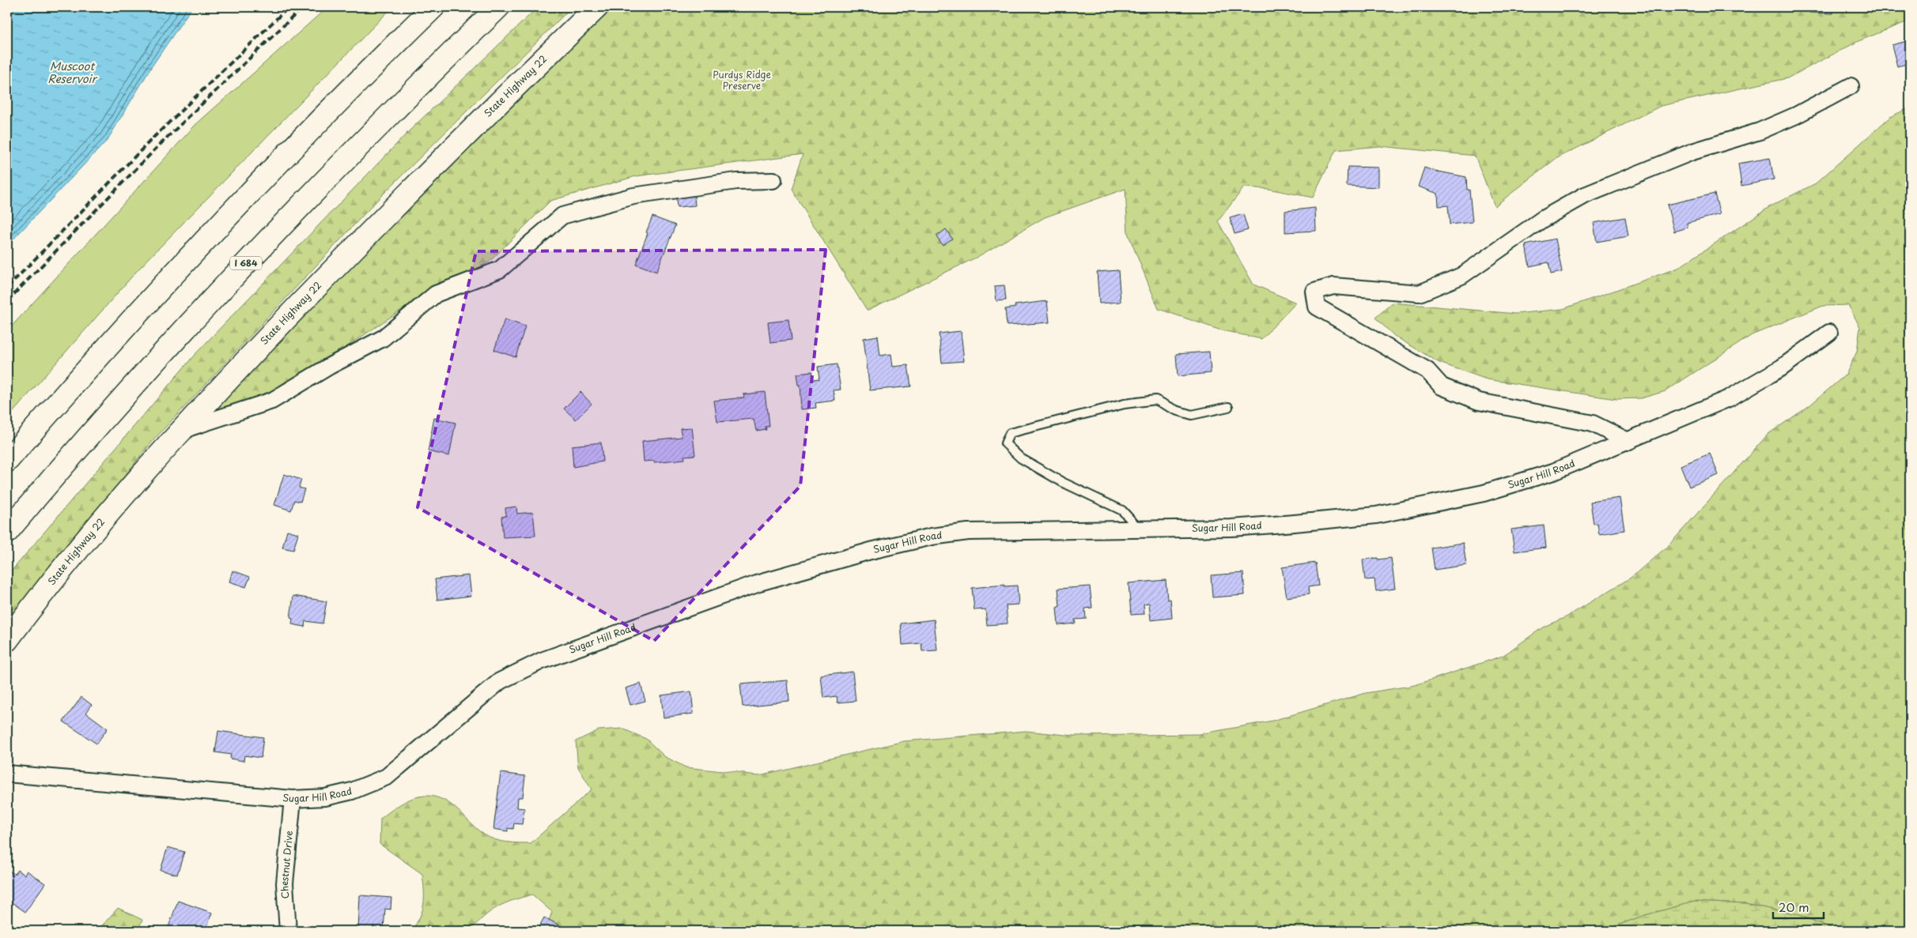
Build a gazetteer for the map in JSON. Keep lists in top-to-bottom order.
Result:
{
  "streets": {
    "main road": ["State Highway 22", "I 684"],
    "street": ["Sugar Hill Road", "Chestnut Drive"]
  },
  "crossings": [
    ["Sugar Hill Road", "Chestnut Drive"]
  ],
  "water": ["Muscoot Reservoir"],
  "parks": ["Purdys Ridge Preserve"],
  "scale_bar": "20 m"
}
